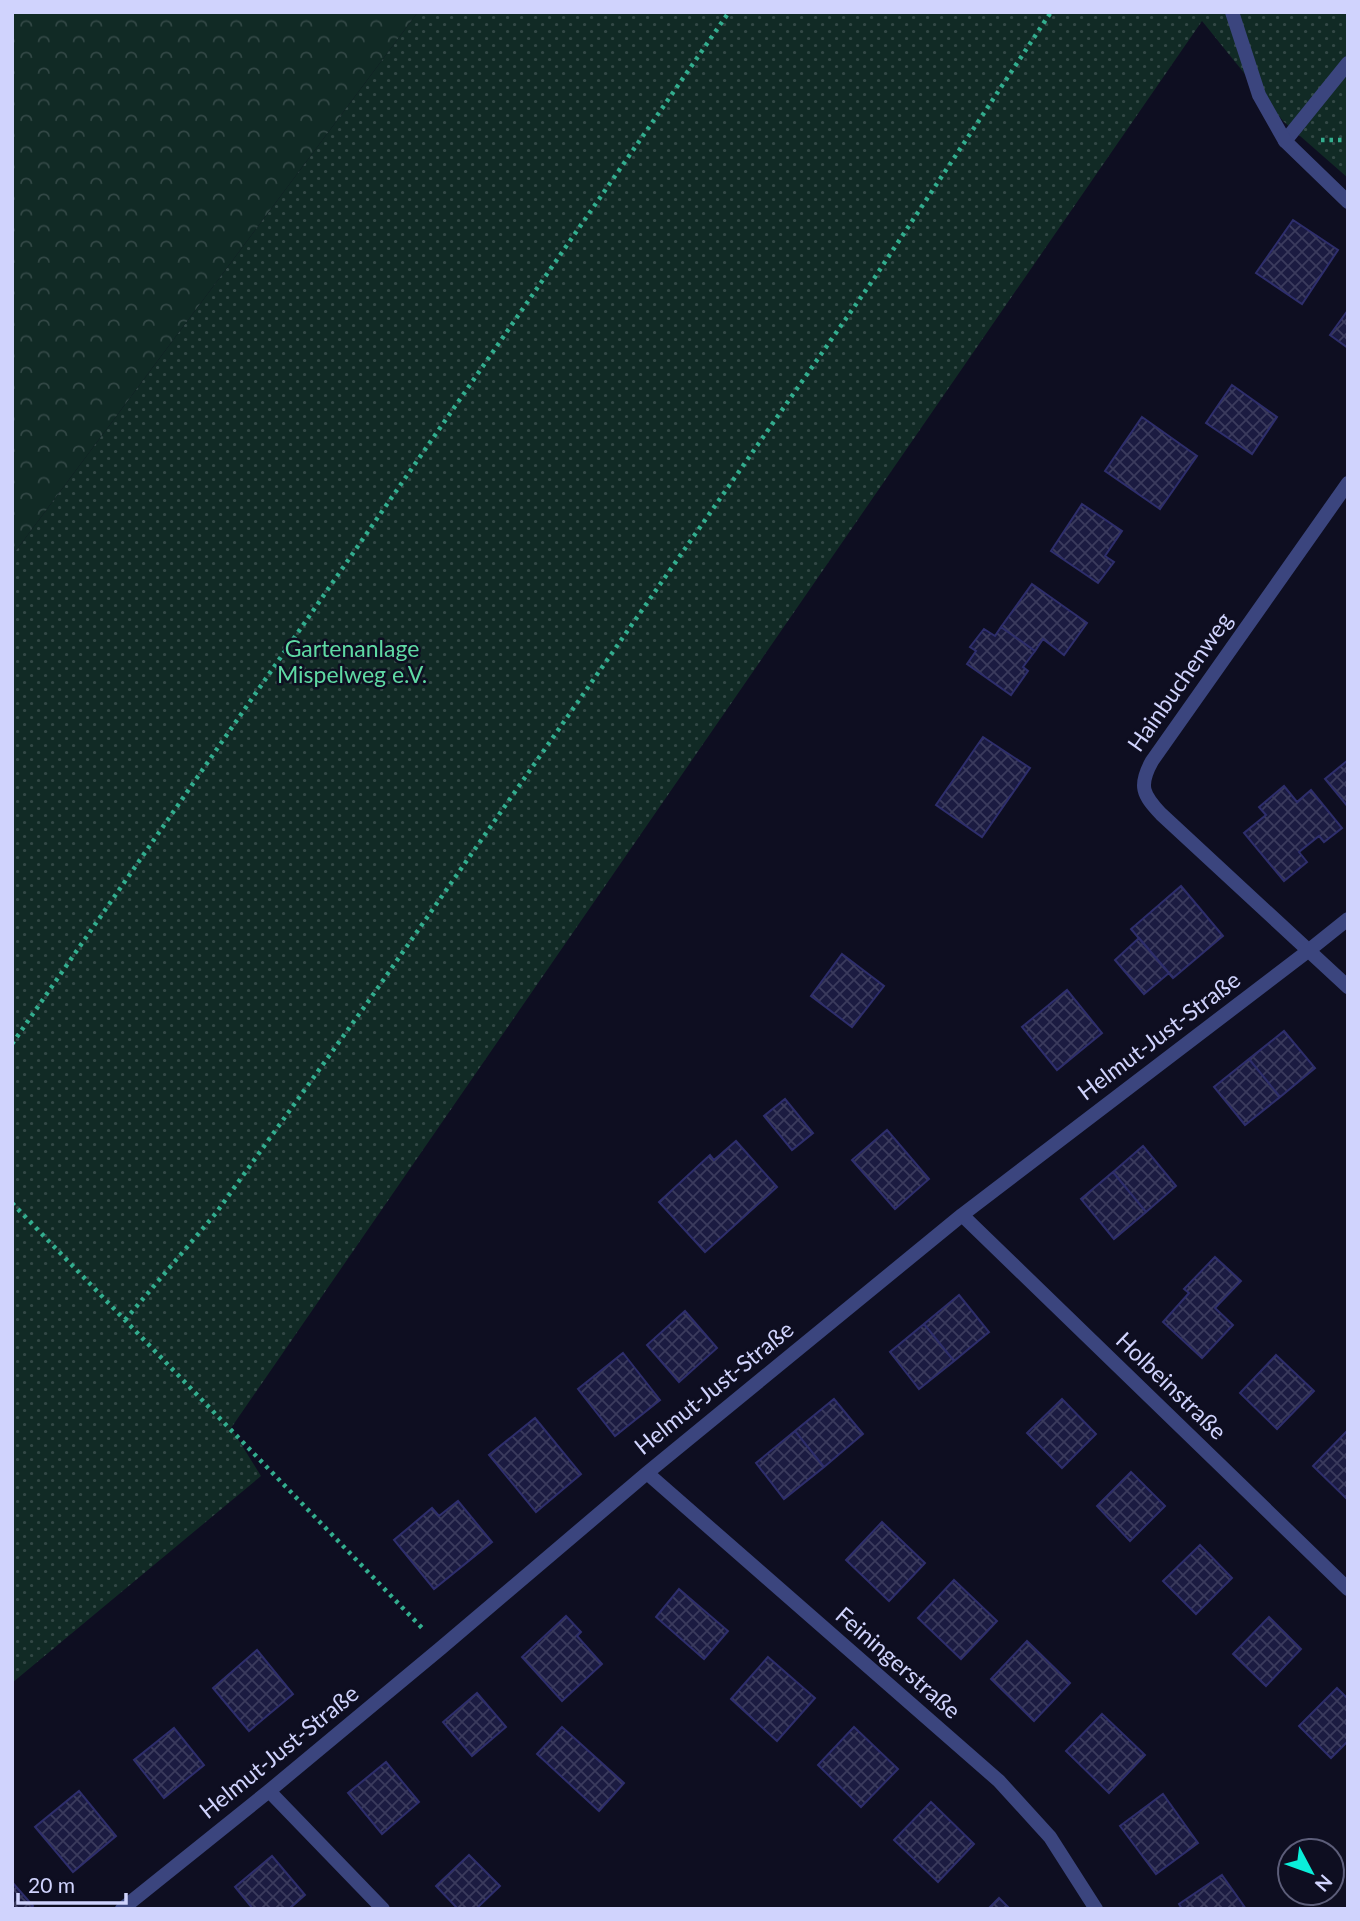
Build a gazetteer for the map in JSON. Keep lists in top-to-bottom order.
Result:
{
  "streets": {
    "street": [
      "Hainbuchenweg",
      "Helmut-Just-Straße",
      "Holbeinstraße",
      "Feiningerstraße"
    ]
  },
  "crossings": [
    ["Hainbuchenweg", "Helmut-Just-Straße"],
    ["Helmut-Just-Straße", "Holbeinstraße"],
    ["Helmut-Just-Straße", "Feiningerstraße"]
  ],
  "parks": ["Gartenanlage Mispelweg e.V."],
  "scale_bar": "20 m",
  "north": "bottom right"
}
